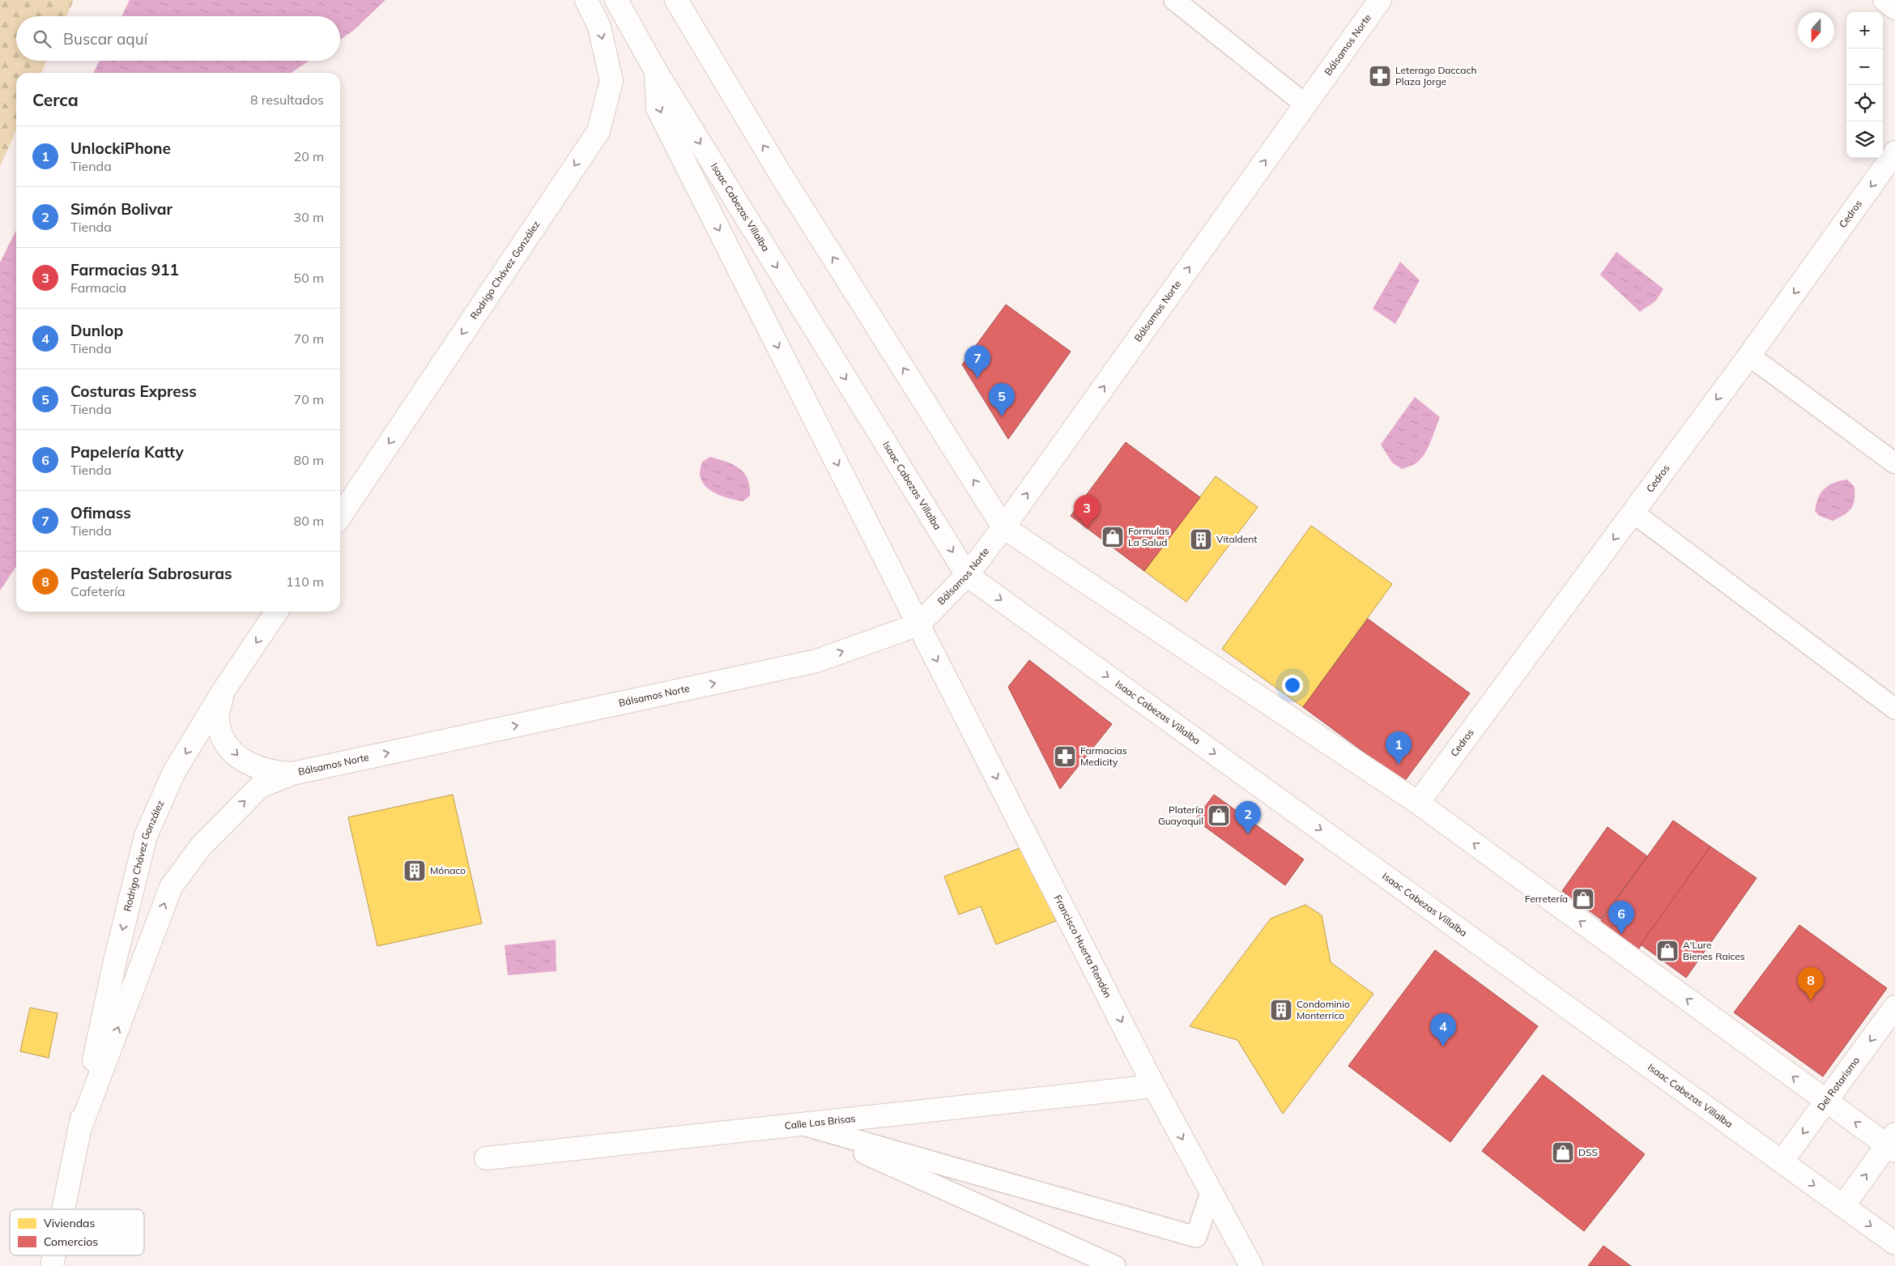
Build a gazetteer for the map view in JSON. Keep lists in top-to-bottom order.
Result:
{
  "streets": {
    "street": [
      "Bálsamos Norte",
      "Isaac Cabezas Villalba",
      "Cedros",
      "Rodrigo Chávez González",
      "Francisco Huerta Rendón",
      "Del Rotarismo",
      "Calle Las Brisas"
    ]
  },
  "crossings": [
    ["Bálsamos Norte", "Isaac Cabezas Villalba"],
    ["Bálsamos Norte", "Rodrigo Chávez González"],
    ["Bálsamos Norte", "Francisco Huerta Rendón"],
    ["Isaac Cabezas Villalba", "Francisco Huerta Rendón"],
    ["Isaac Cabezas Villalba", "Del Rotarismo"],
    ["Francisco Huerta Rendón", "Calle Las Brisas"]
  ],
  "one_way": ["Bálsamos Norte", "Cedros"],
  "places": {
    "pharmacy": ["Leterago Daccach Plaza Jorge", "Farmacias Medicity"],
    "shop": [
      "Formulas La Salud",
      "Platería Guayaquil",
      "Ferretería",
      "A'Lure Bienes Raices",
      "DSS"
    ],
    "building": ["Vitaldent", "Mónaco", "Condominio Monterrico"]
  },
  "legend": ["Viviendas", "Comercios"],
  "north": "bottom",
  "page": {
    "map_buttons": ["+", "−"],
    "search": "Buscar aquí",
    "heading": ["Cerca", "8 resultados"],
    "list": [
      {
        "mark": "1",
        "name": "UnlockiPhone",
        "note": "Tienda",
        "value": "20 m"
      },
      {
        "mark": "2",
        "name": "Simón Bolivar",
        "note": "Tienda",
        "value": "30 m"
      },
      {
        "mark": "3",
        "name": "Farmacias 911",
        "note": "Farmacia",
        "value": "50 m"
      },
      {
        "mark": "4",
        "name": "Dunlop",
        "note": "Tienda",
        "value": "70 m"
      },
      {
        "mark": "5",
        "name": "Costuras Express",
        "note": "Tienda",
        "value": "70 m"
      },
      {
        "mark": "6",
        "name": "Papelería Katty",
        "note": "Tienda",
        "value": "80 m"
      },
      {
        "mark": "7",
        "name": "Ofimass",
        "note": "Tienda",
        "value": "80 m"
      },
      {
        "mark": "8",
        "name": "Pastelería Sabrosuras",
        "note": "Cafetería",
        "value": "110 m"
      }
    ],
    "pins": [
      "7",
      "5",
      "3",
      "1",
      "2",
      "6",
      "8",
      "4"
    ]
  }
}
